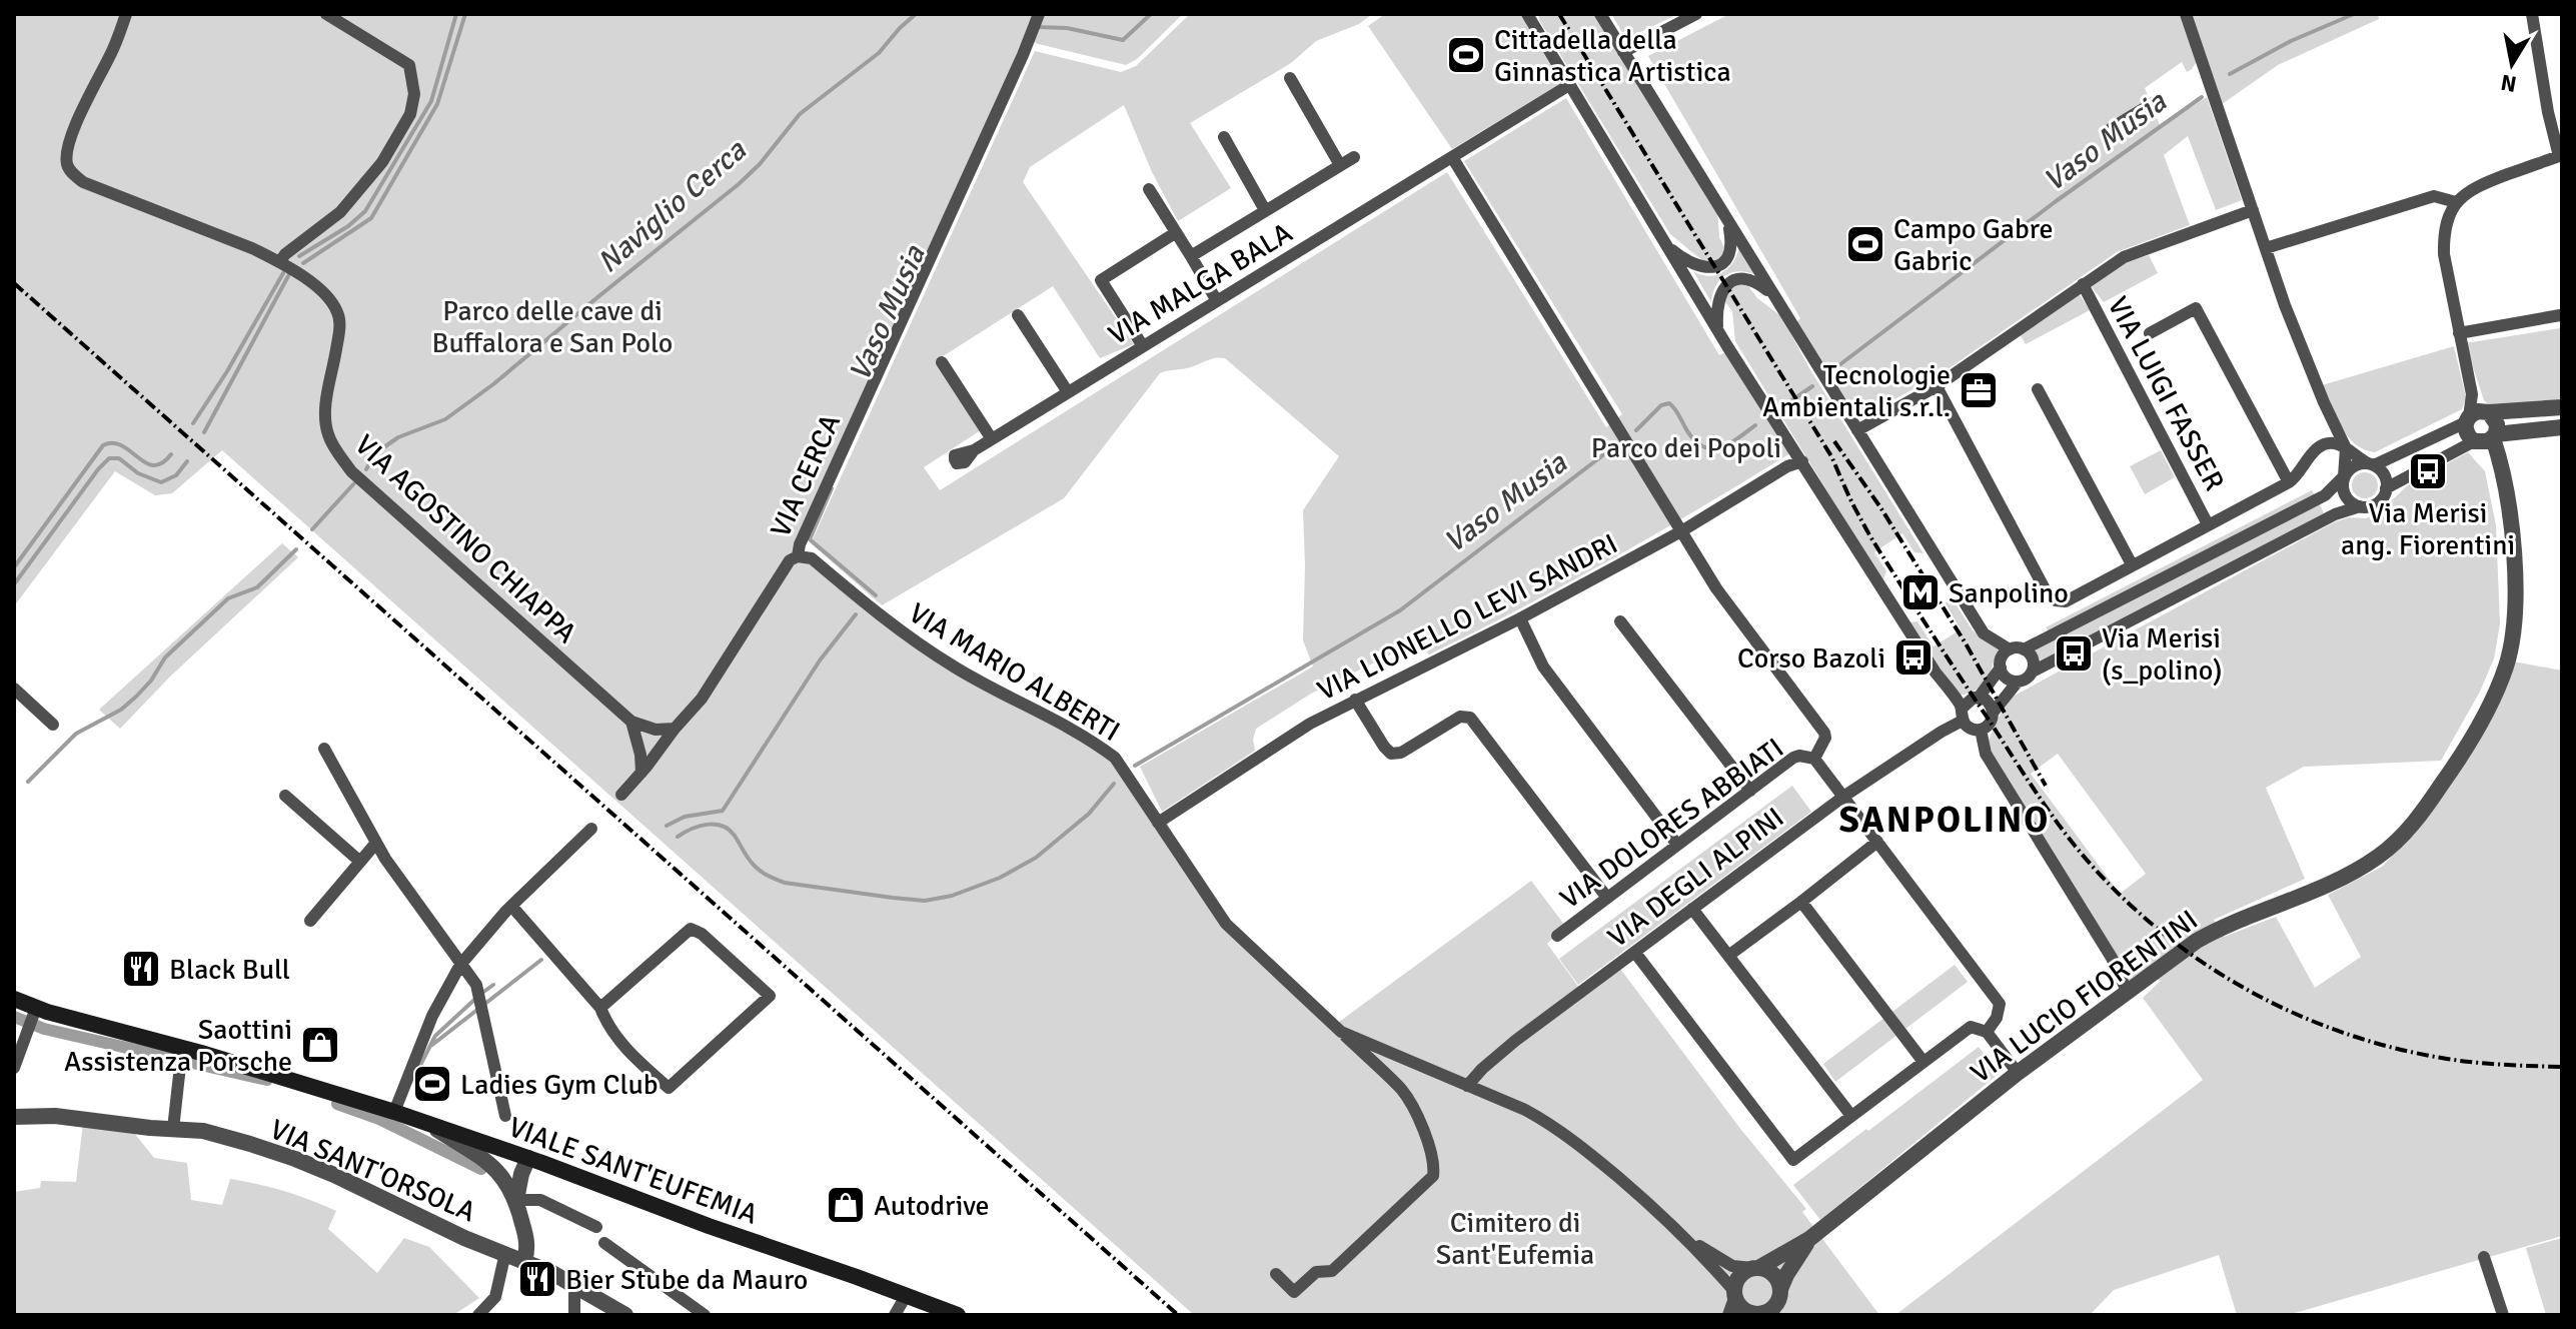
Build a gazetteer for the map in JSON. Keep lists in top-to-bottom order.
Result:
{
  "streets": {
    "main road": ["VIALE SANT'EUFEMIA"],
    "street": [
      "VIA MALGA BALA",
      "VIA LUIGI FASSER",
      "VIA CERCA",
      "VIA AGOSTINO CHIAPPA",
      "VIA LIONELLO LEVI SANDRI",
      "VIA MARIO ALBERTI",
      "VIA DOLORES ABBIATI",
      "VIA DEGLI ALPINI",
      "VIA LUCIO FIORENTINI",
      "VIA SANT'ORSOLA"
    ]
  },
  "crossings": [
    ["VIA CERCA", "VIA MARIO ALBERTI"],
    ["VIA LIONELLO LEVI SANDRI", "VIA MARIO ALBERTI"],
    ["VIA MARIO ALBERTI", "VIA DEGLI ALPINI"],
    ["VIA MARIO ALBERTI", "VIA LUCIO FIORENTINI"]
  ],
  "districts": ["SANPOLINO"],
  "water": ["Vaso Musia", "Naviglio Cerca"],
  "parks": ["Parco delle cave di Buffalora e San Polo", "Parco dei Popoli", "Cimitero di Sant'Eufemia"],
  "places": {
    "sports": ["Cittadella della Ginnastica Artistica", "Campo Gabre Gabric", "Ladies Gym Club"],
    "office": ["Tecnologie Ambientali s.r.l."],
    "bus stop": ["Via Merisi ang. Fiorentini", "Via Merisi (s_polino)", "Corso Bazoli"],
    "metro station": ["Sanpolino"],
    "restaurant": ["Black Bull", "Bier Stube da Mauro"],
    "shop": ["Saottini Assistenza Porsche", "Autodrive"]
  },
  "north": "bottom"
}
